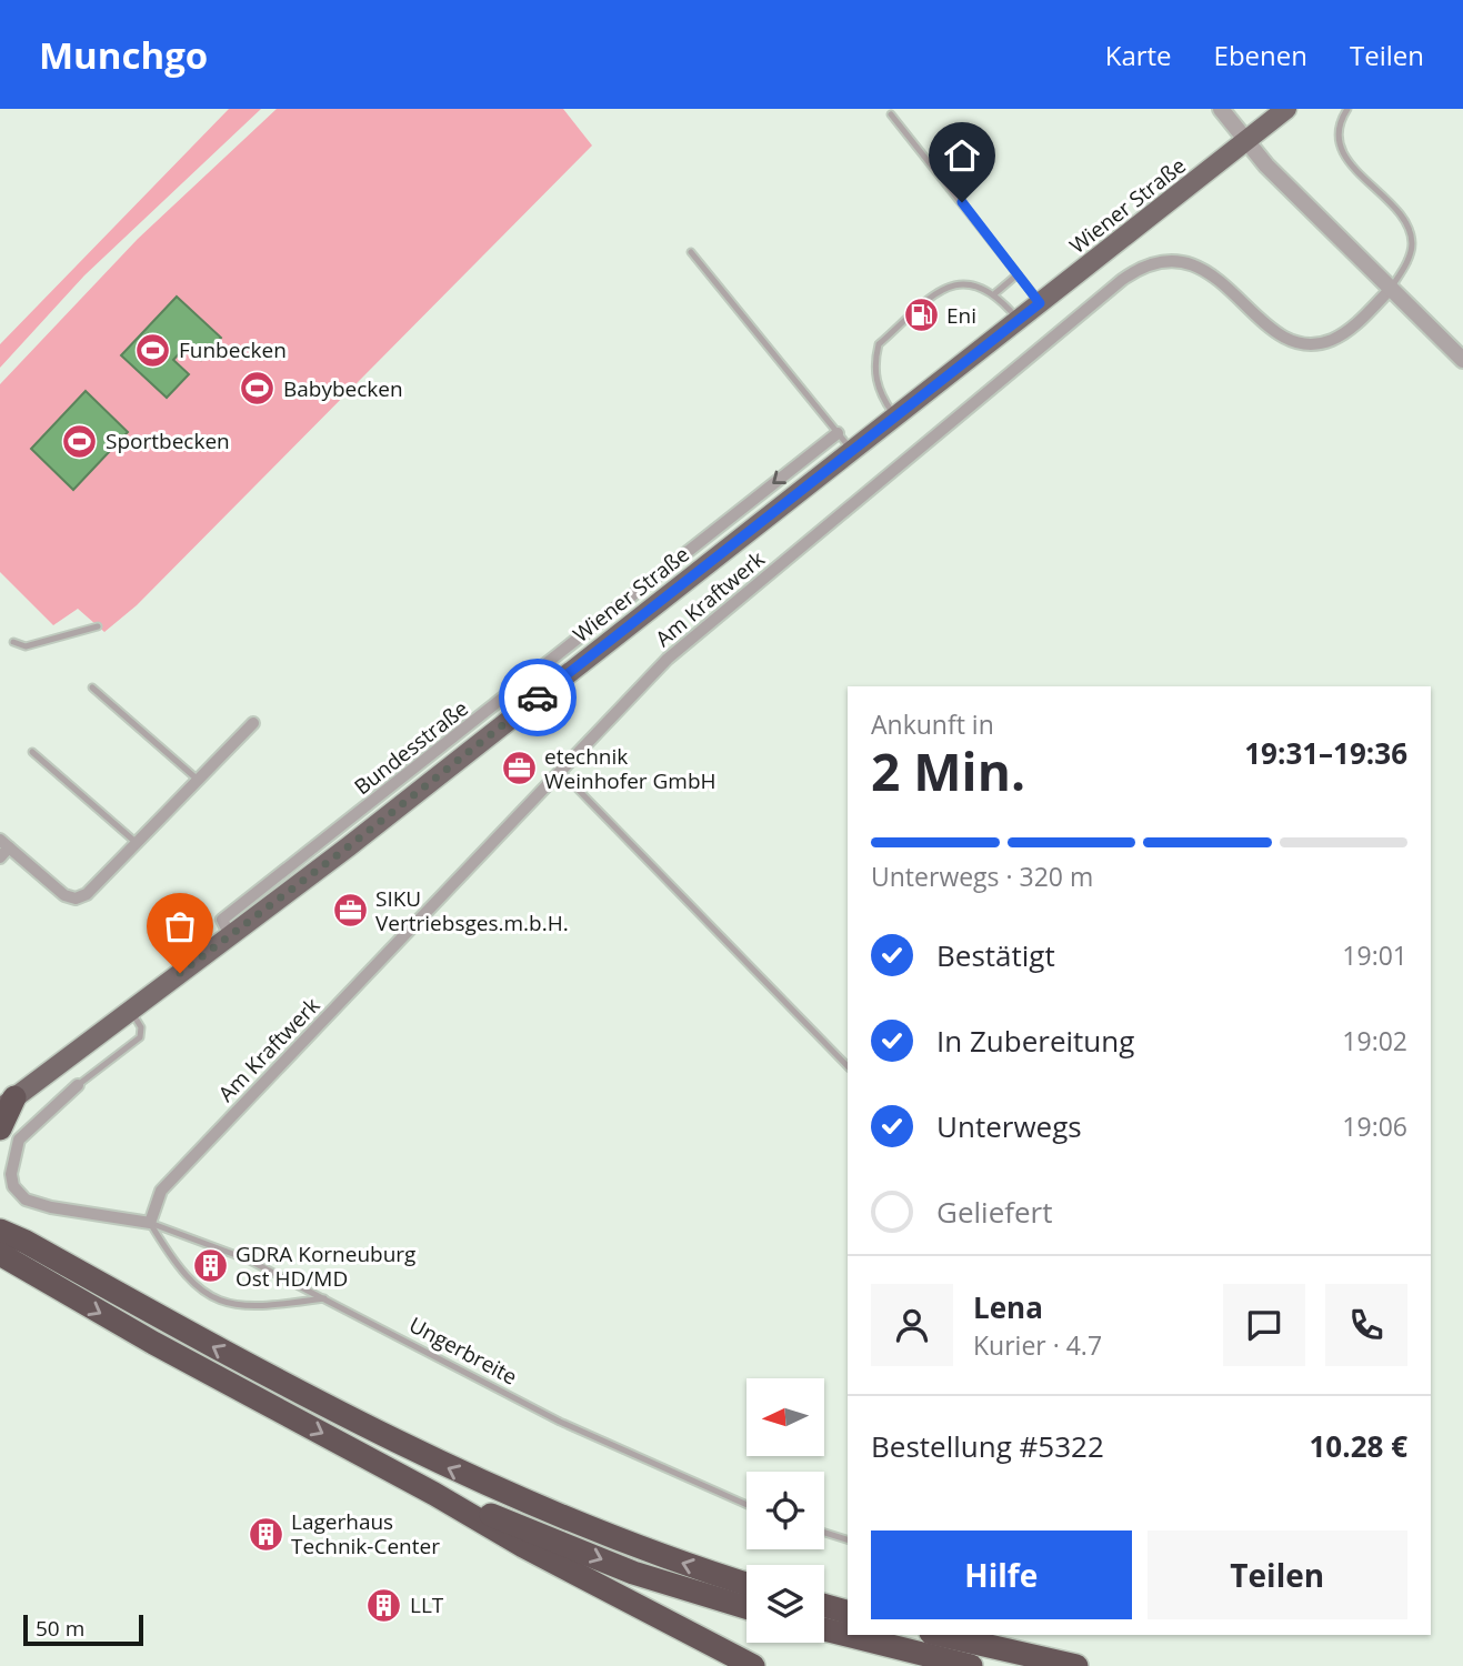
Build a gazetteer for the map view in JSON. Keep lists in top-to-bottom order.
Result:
{
  "streets": {
    "main road": ["Wiener Straße"],
    "street": ["Am Kraftwerk", "Bundesstraße"],
    "lane": ["Ungerbreite"]
  },
  "crossings": [
    ["Wiener Straße", "Bundesstraße"],
    ["Am Kraftwerk", "Ungerbreite"]
  ],
  "one_way": ["Bundesstraße"],
  "places": {
    "fuel station": ["Eni"],
    "sports": ["Funbecken", "Babybecken", "Sportbecken"],
    "office": ["etechnik Weinhofer GmbH", "SIKU Vertriebsges.m.b.H."],
    "building": ["GDRA Korneuburg Ost HD/MD", "Lagerhaus Technik-Center", "LLT"]
  },
  "scale_bar": "50 m",
  "north": "left",
  "page": {
    "header": "Munchgo",
    "nav": ["Karte", "Ebenen", "Teilen"],
    "heading": ["2 Min.", "Ankunft in", "19:31–19:36"],
    "panel": [
      "Lena",
      "Kurier · 4.7",
      "Bestellung #5322",
      "10.28 €"
    ],
    "bar": "Unterwegs · 320 m",
    "list": [
      ["Bestätigt", "19:01"],
      ["In Zubereitung", "19:02"],
      ["Unterwegs", "19:06"],
      "Geliefert"
    ],
    "buttons": ["Hilfe", "Teilen"],
    "scale": "50 m"
  }
}
